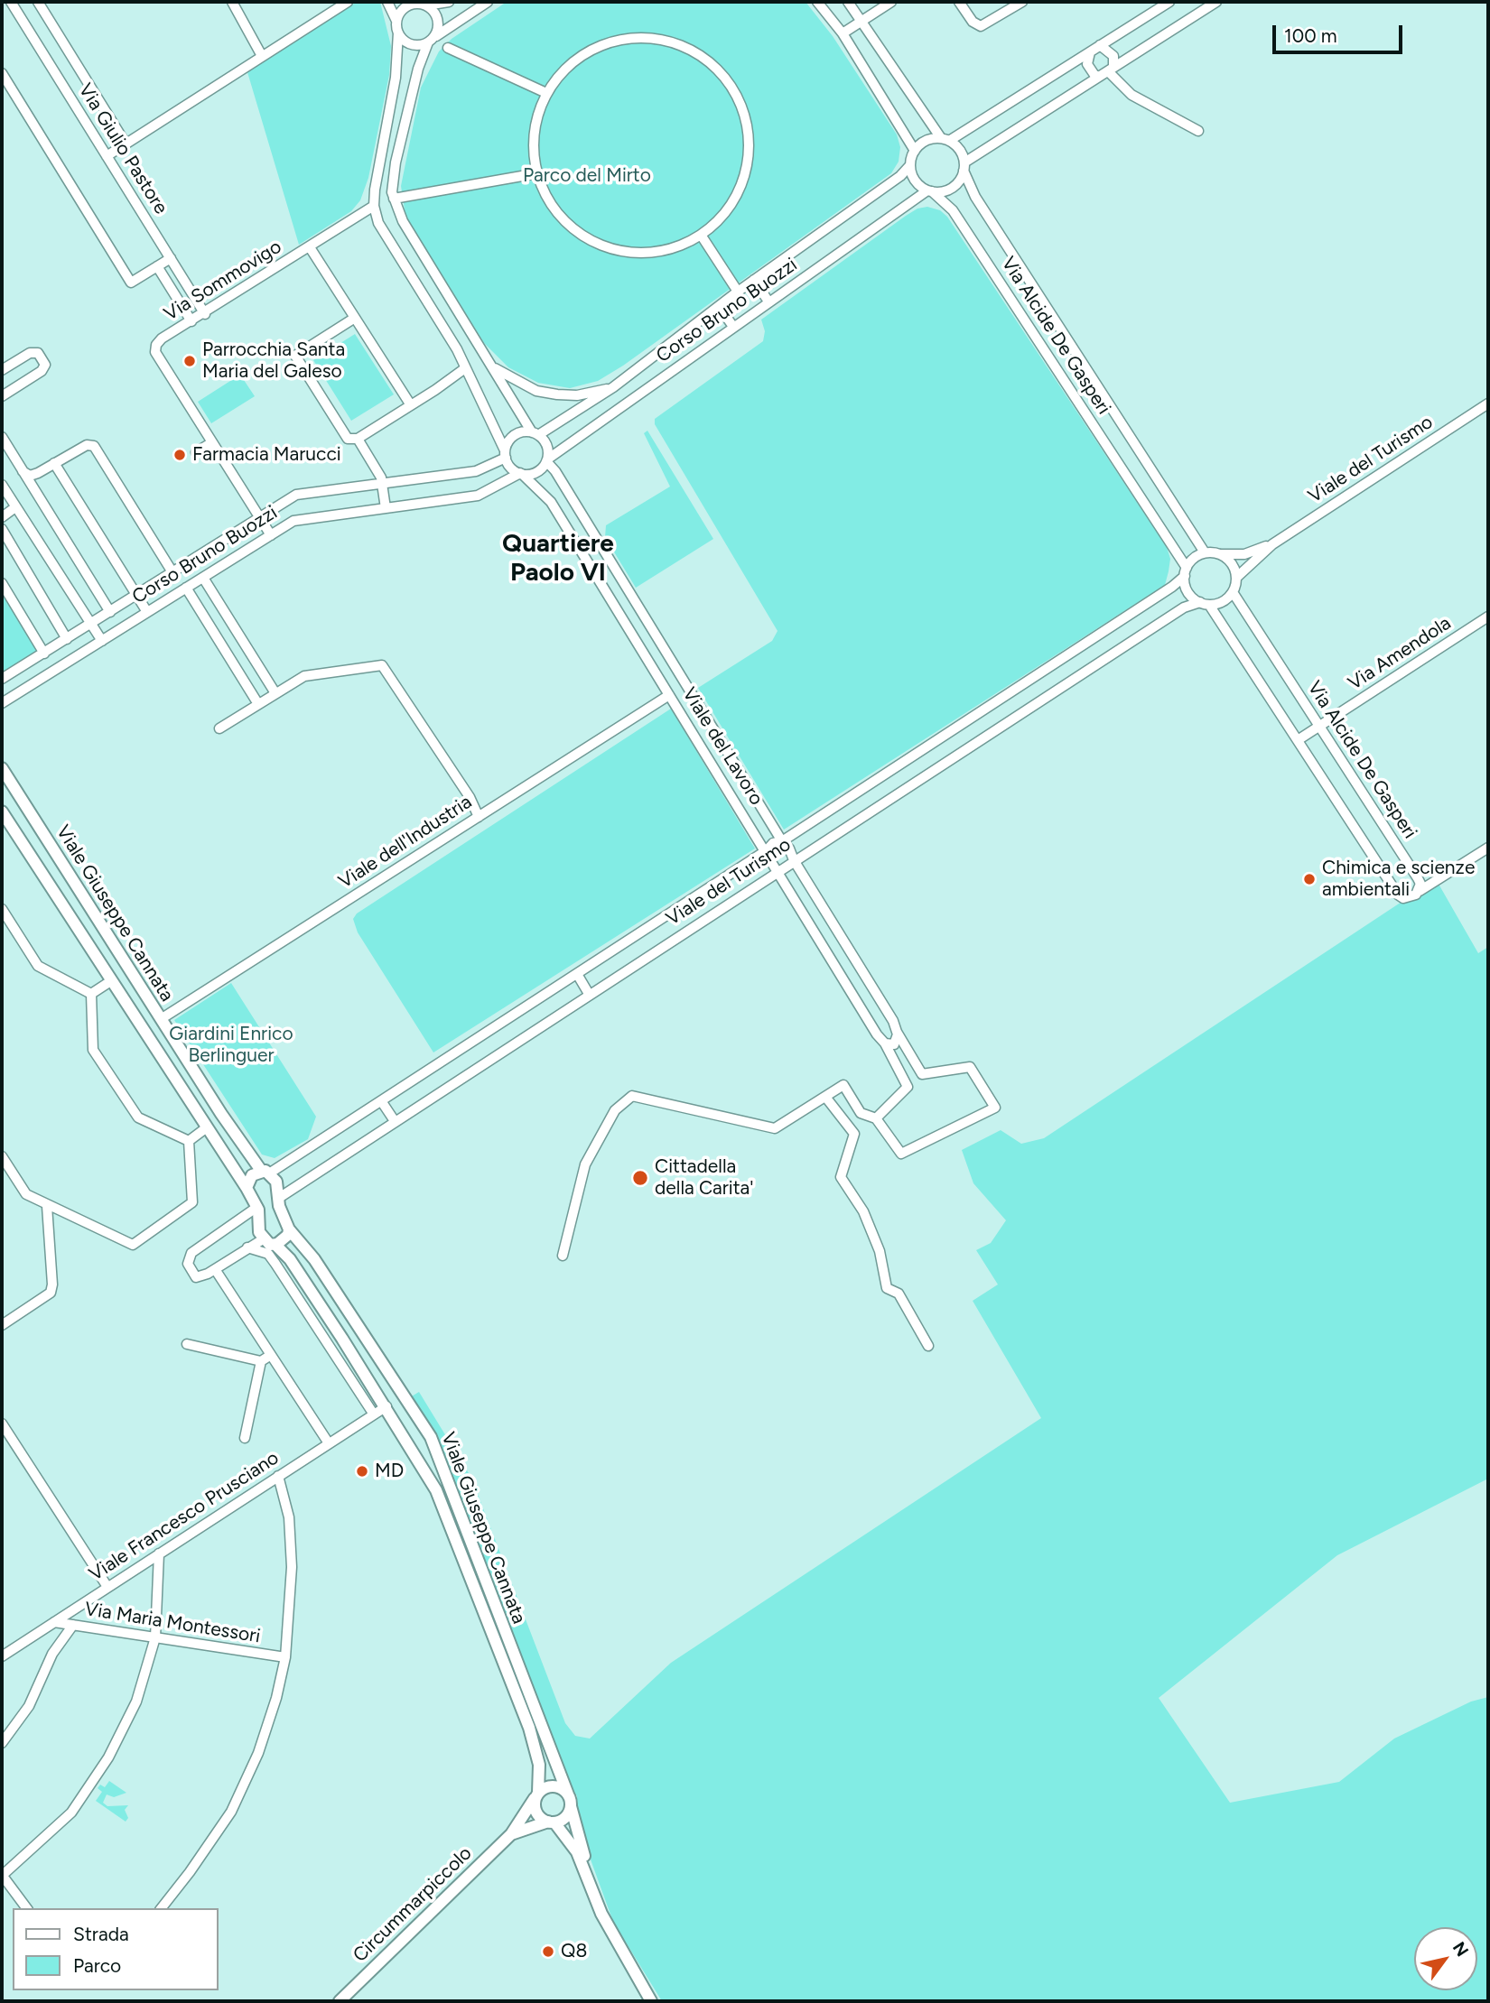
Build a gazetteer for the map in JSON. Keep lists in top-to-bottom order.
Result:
{
  "streets": {
    "street": [
      "Via Giulio Pastore",
      "Via Sommovigo",
      "Corso Bruno Buozzi",
      "Via Alcide De Gasperi",
      "Viale del Turismo",
      "Via Amendola",
      "Viale del Lavoro",
      "Viale dell'Industria",
      "Viale Giuseppe Cannata",
      "Viale Francesco Prusciano",
      "Via Maria Montessori",
      "Circummarpiccolo"
    ]
  },
  "crossings": [
    ["Via Giulio Pastore", "Via Sommovigo"],
    ["Via Sommovigo", "Corso Bruno Buozzi"],
    ["Corso Bruno Buozzi", "Via Alcide De Gasperi"],
    ["Corso Bruno Buozzi", "Viale del Lavoro"],
    ["Via Alcide De Gasperi", "Viale del Turismo"],
    ["Via Alcide De Gasperi", "Via Amendola"],
    ["Viale del Turismo", "Viale del Lavoro"],
    ["Viale del Turismo", "Viale Giuseppe Cannata"],
    ["Viale del Lavoro", "Viale dell'Industria"],
    ["Viale dell'Industria", "Viale Giuseppe Cannata"],
    ["Viale Giuseppe Cannata", "Viale Francesco Prusciano"],
    ["Viale Giuseppe Cannata", "Circummarpiccolo"],
    ["Viale Francesco Prusciano", "Via Maria Montessori"]
  ],
  "districts": ["Quartiere Paolo VI"],
  "parks": ["Parco del Mirto", "Giardini Enrico Berlinguer"],
  "places": [
    "Parrocchia Santa Maria del Galeso",
    "Farmacia Marucci",
    "Chimica e scienze ambientali",
    "Cittadella della Carita'",
    "MD",
    "Q8"
  ],
  "legend": ["Strada", "Parco"],
  "scale_bar": "100 m",
  "north": "top right"
}
